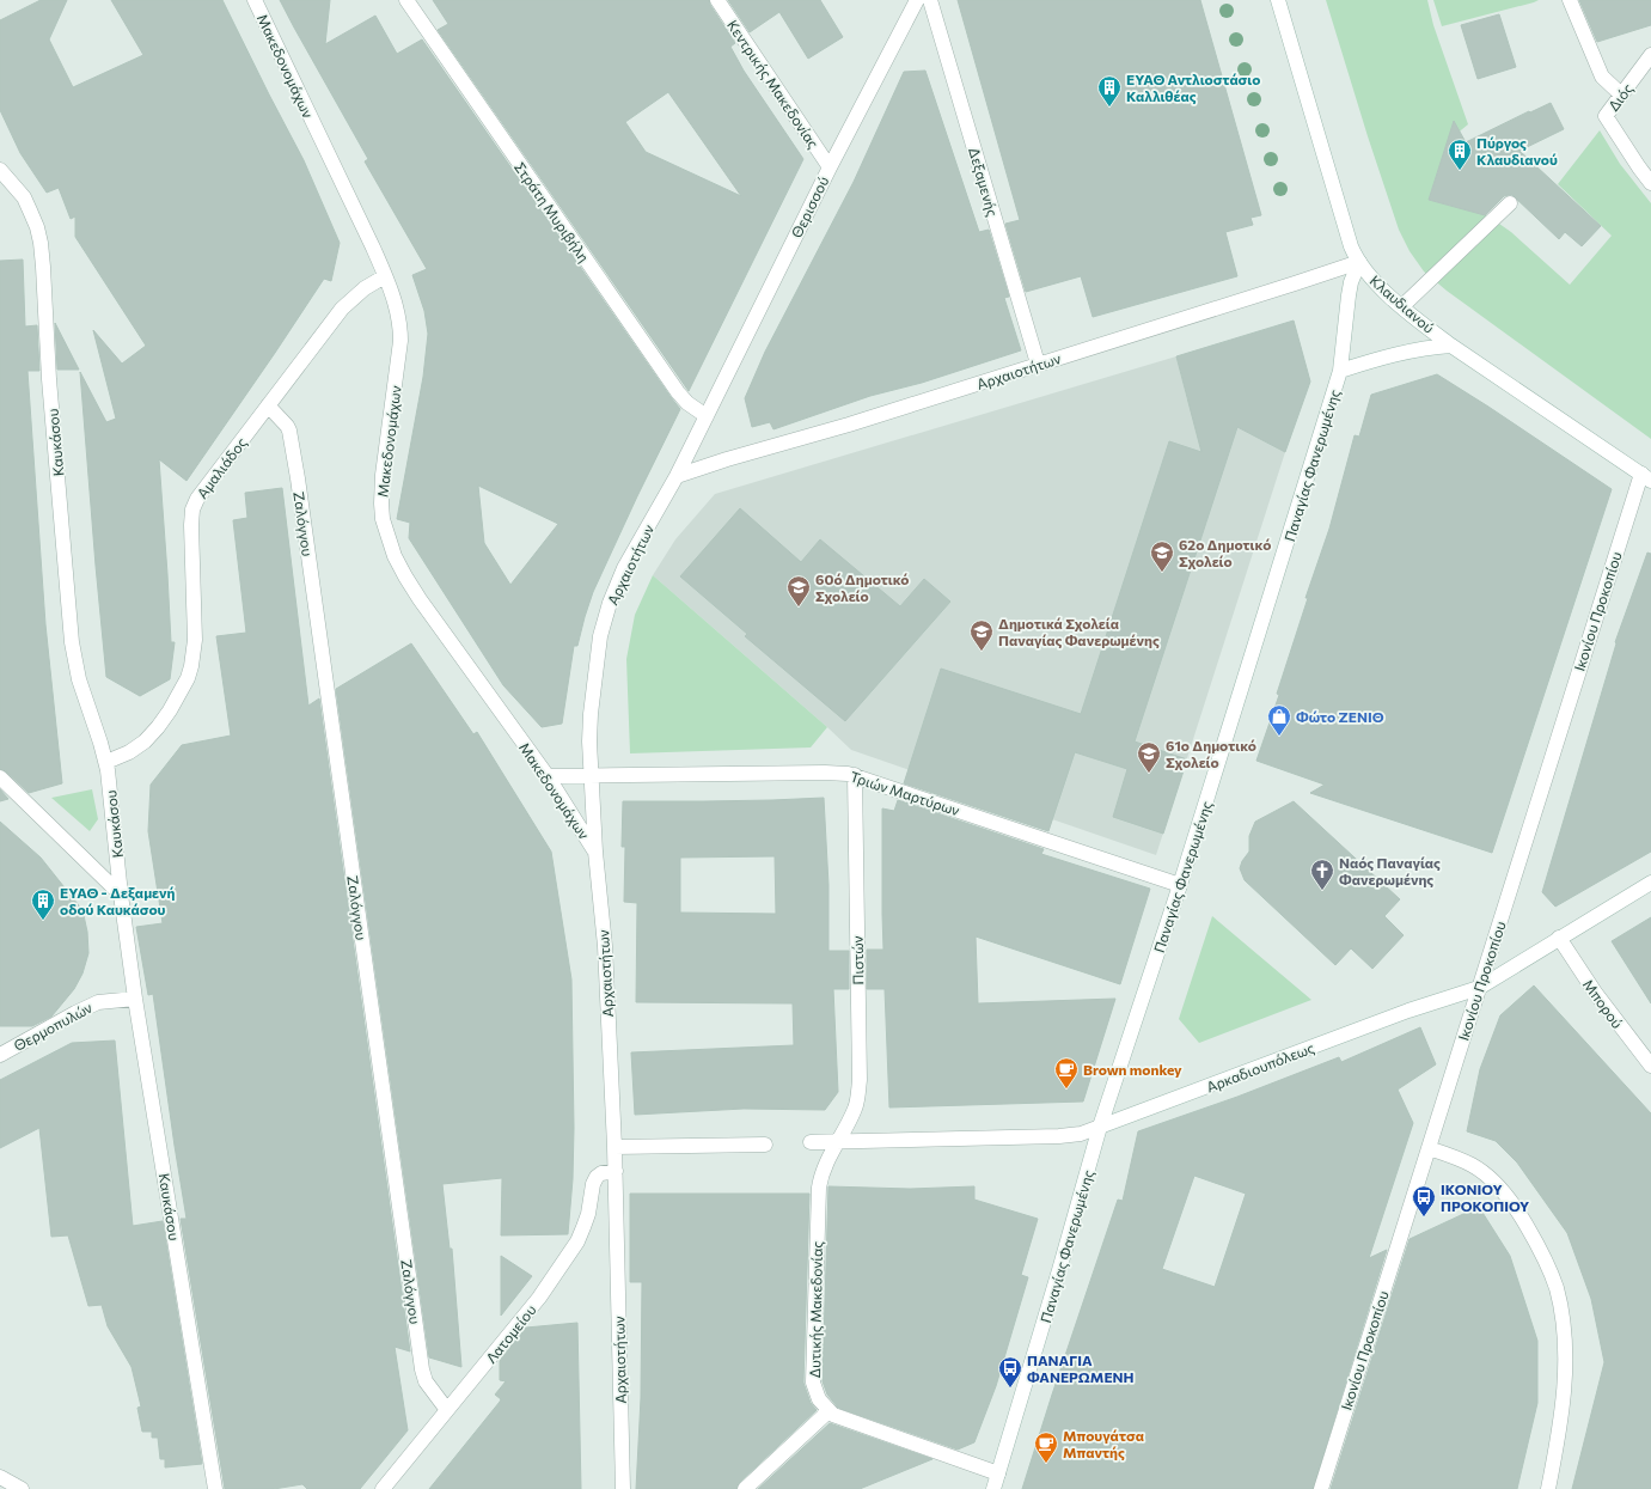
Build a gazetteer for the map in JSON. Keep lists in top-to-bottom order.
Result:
{
  "streets": {
    "street": [
      "Μακεδονομάχων",
      "Κεντρικής Μακεδονίας",
      "Διός",
      "Δεξαμενής",
      "Θερισσού",
      "Στράτη Μυριβήλη",
      "Κλαυδιανού",
      "Αρχαιοτήτων",
      "Καυκάσου",
      "Παναγίας Φανερωμένης",
      "Αμαλιάδος",
      "Ζαλόγγου",
      "Ικονίου Προκοπίου",
      "Τριών Μαρτύρων",
      "Πιστών",
      "Μπορού",
      "Θερμοπυλών",
      "Αρκαδιουπόλεως",
      "Δυτικής Μακεδονίας",
      "Λατομείου"
    ]
  },
  "crossings": [
    ["Μακεδονομάχων", "Αρχαιοτήτων"],
    ["Μακεδονομάχων", "Αμαλιάδος"],
    ["Μακεδονομάχων", "Τριών Μαρτύρων"],
    ["Κεντρικής Μακεδονίας", "Θερισσού"],
    ["Δεξαμενής", "Αρχαιοτήτων"],
    ["Θερισσού", "Στράτη Μυριβήλη"],
    ["Θερισσού", "Αρχαιοτήτων"],
    ["Στράτη Μυριβήλη", "Αρχαιοτήτων"],
    ["Κλαυδιανού", "Αρχαιοτήτων"],
    ["Κλαυδιανού", "Παναγίας Φανερωμένης"],
    ["Κλαυδιανού", "Ικονίου Προκοπίου"],
    ["Αρχαιοτήτων", "Παναγίας Φανερωμένης"],
    ["Αρχαιοτήτων", "Τριών Μαρτύρων"],
    ["Αρχαιοτήτων", "Λατομείου"],
    ["Καυκάσου", "Αμαλιάδος"],
    ["Καυκάσου", "Θερμοπυλών"],
    ["Παναγίας Φανερωμένης", "Τριών Μαρτύρων"],
    ["Παναγίας Φανερωμένης", "Αρκαδιουπόλεως"],
    ["Αμαλιάδος", "Ζαλόγγου"],
    ["Ζαλόγγου", "Λατομείου"],
    ["Ικονίου Προκοπίου", "Αρκαδιουπόλεως"],
    ["Τριών Μαρτύρων", "Πιστών"],
    ["Πιστών", "Αρκαδιουπόλεως"],
    ["Πιστών", "Δυτικής Μακεδονίας"],
    ["Μπορού", "Αρκαδιουπόλεως"],
    ["Αρκαδιουπόλεως", "Δυτικής Μακεδονίας"]
  ],
  "places": {
    "building": ["ΕΥΑΘ Αντλιοστάσιο Καλλιθέας", "Πύργος Κλαυδιανού", "ΕΥΑΘ - Δεξαμενή οδού Καυκάσου"],
    "school or university": [
      "62ο Δημοτικό Σχολείο",
      "60ό Δημοτικό Σχολείο",
      "Δημοτικά Σχολεία Παναγίας Φανερωμένης",
      "61ο Δημοτικό Σχολείο"
    ],
    "shop": ["Φώτο ΖΕΝΙΘ"],
    "church": ["Ναός Παναγίας Φανερωμένης"],
    "cafe": ["Brown monkey", "Μπουγάτσα Μπαντής"],
    "bus stop": ["ΙΚΟΝΙΟΥ ΠΡΟΚΟΠΙΟΥ", "ΠΑΝΑΓΙΑ ΦΑΝΕΡΩΜΕΝΗ"]
  }
}
